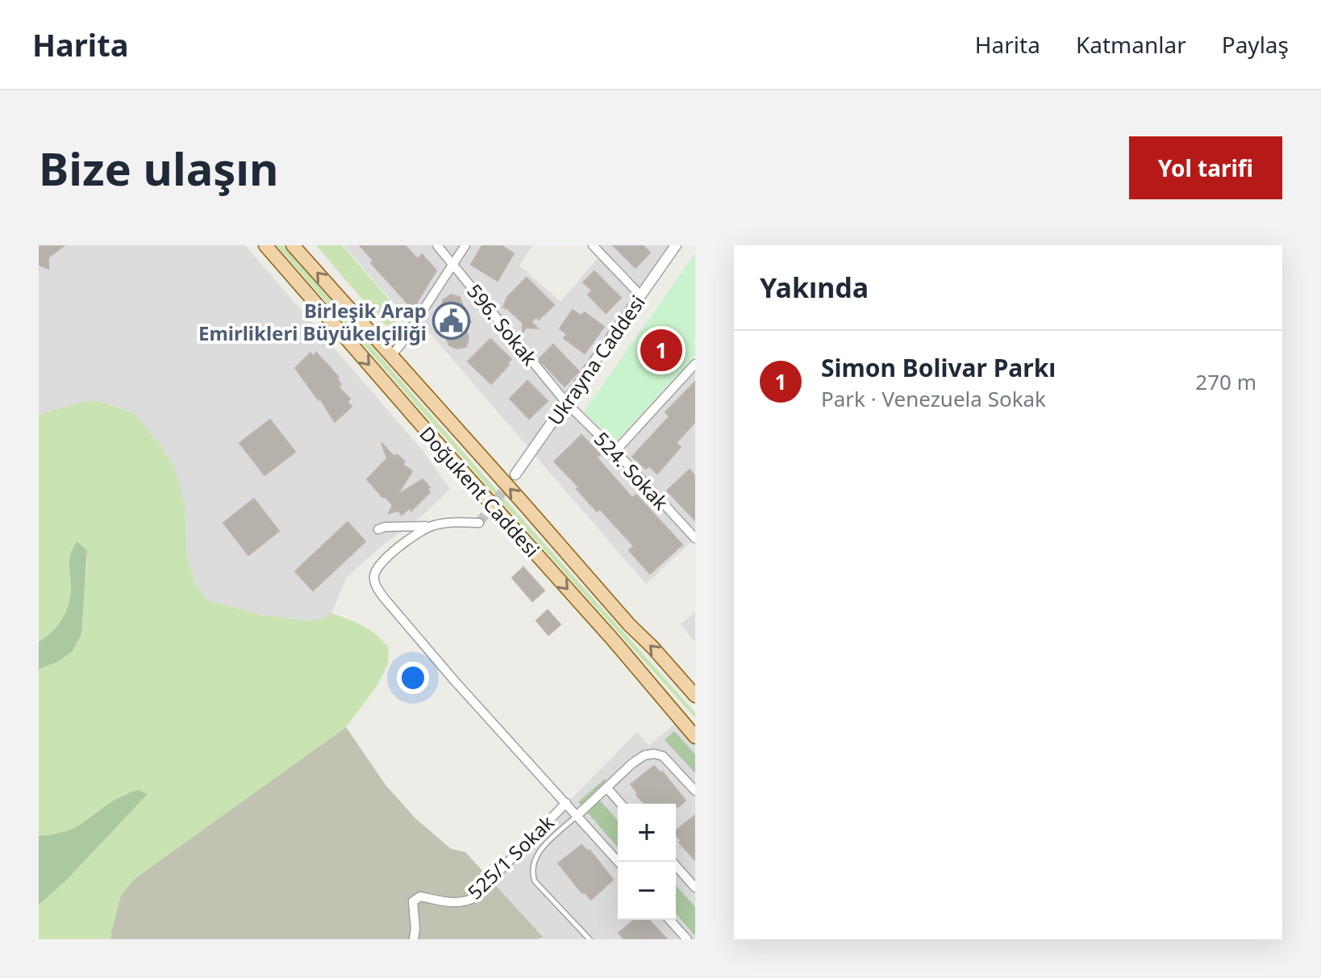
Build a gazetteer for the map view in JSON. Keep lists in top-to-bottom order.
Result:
{
  "streets": {
    "main road": ["Doğukent Caddesi"],
    "street": [
      "596. Sokak",
      "Ukrayna Caddesi",
      "524. Sokak",
      "525/1 Sokak"
    ]
  },
  "crossings": [
    ["596. Sokak", "Ukrayna Caddesi"],
    ["596. Sokak", "524. Sokak"],
    ["Ukrayna Caddesi", "524. Sokak"]
  ],
  "places": {
    "public building": ["Birleşik Arap Emirlikleri Büyükelçiliği"]
  },
  "page": {
    "header": "Harita",
    "nav": ["Harita", "Katmanlar", "Paylaş"],
    "buttons": "Yol tarifi",
    "title": "Bize ulaşın",
    "heading": "Yakında",
    "pins": "1",
    "list": [
      {
        "mark": "1",
        "name": "Simon Bolivar Parkı",
        "note": "Park · Venezuela Sokak",
        "value": "270 m"
      }
    ],
    "map_buttons": ["+", "−"]
  }
}
